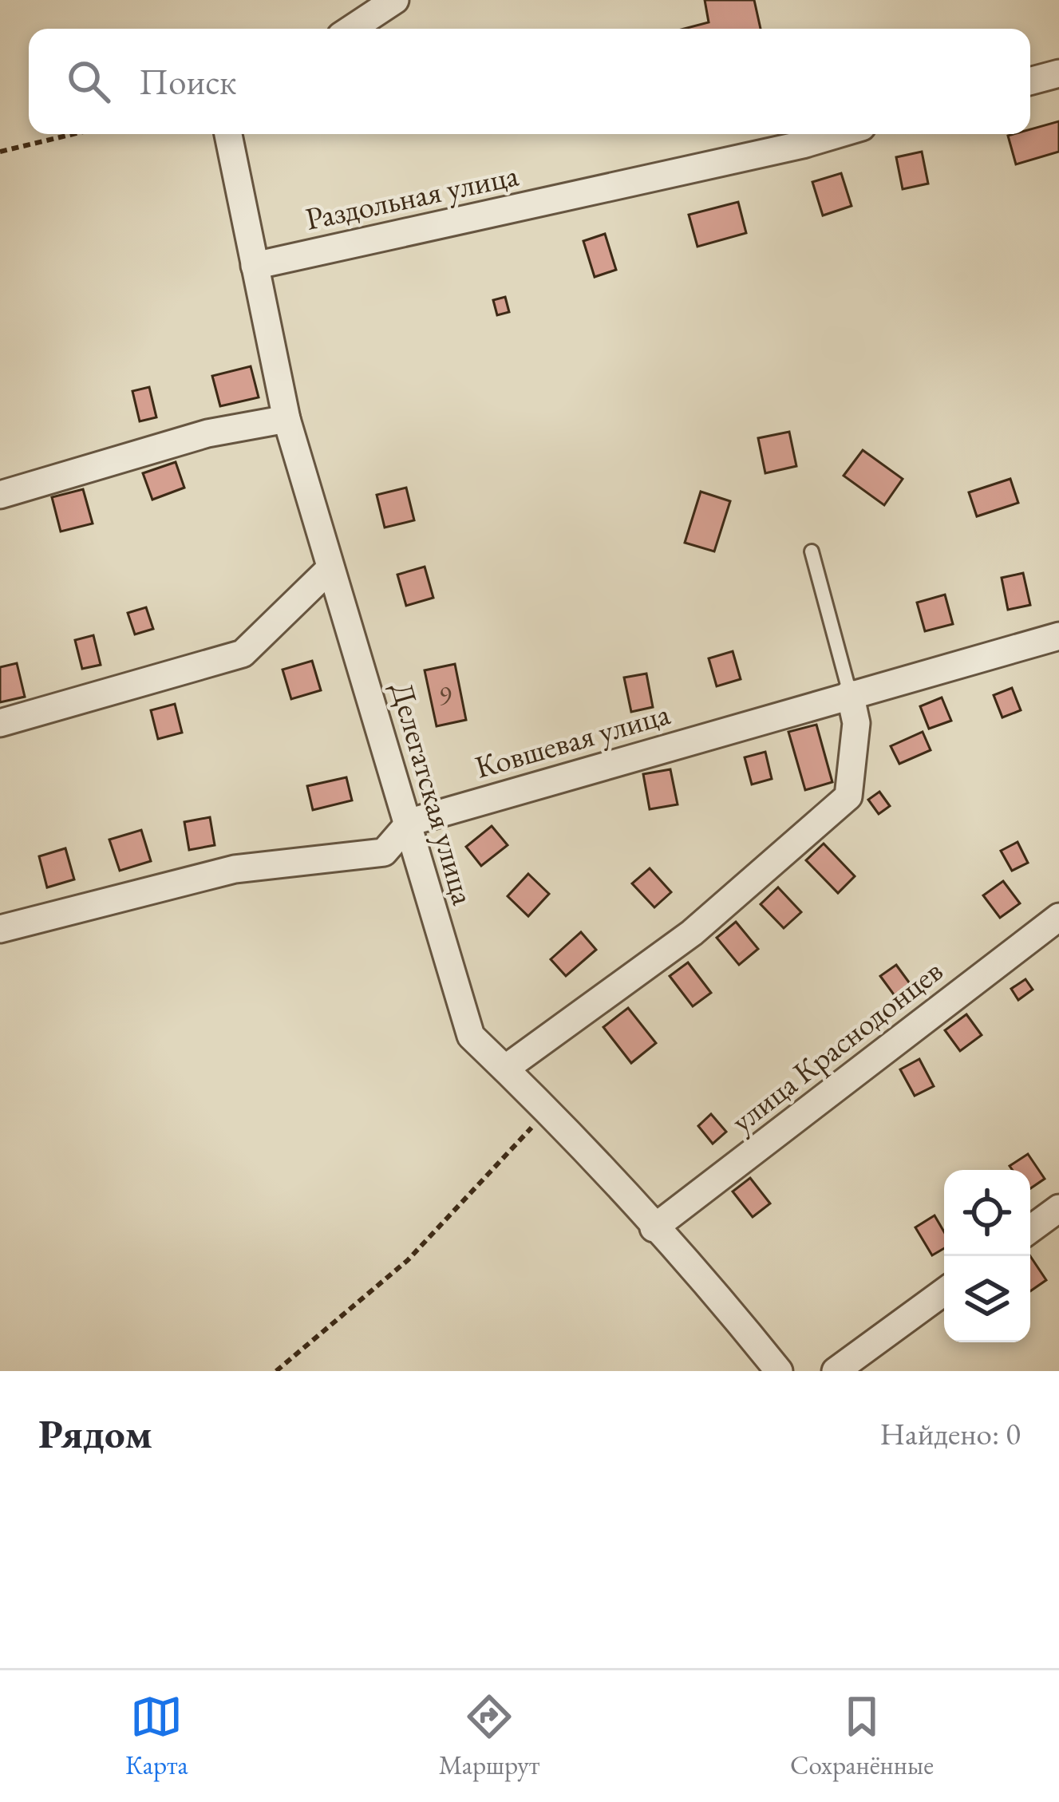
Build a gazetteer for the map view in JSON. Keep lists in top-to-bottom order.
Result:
{
  "streets": {
    "street": [
      "Раздольная улица",
      "Ковшевая улица",
      "Делегатская улица",
      "улица Краснодонцев"
    ]
  },
  "crossings": [
    ["Раздольная улица", "Делегатская улица"],
    ["Ковшевая улица", "Делегатская улица"],
    ["Делегатская улица", "улица Краснодонцев"]
  ],
  "house_numbers": ["9"],
  "page": {
    "search": "Поиск",
    "heading": ["Рядом", "Найдено: 0"],
    "nav": ["Карта", "Маршрут", "Сохранённые"]
  }
}
